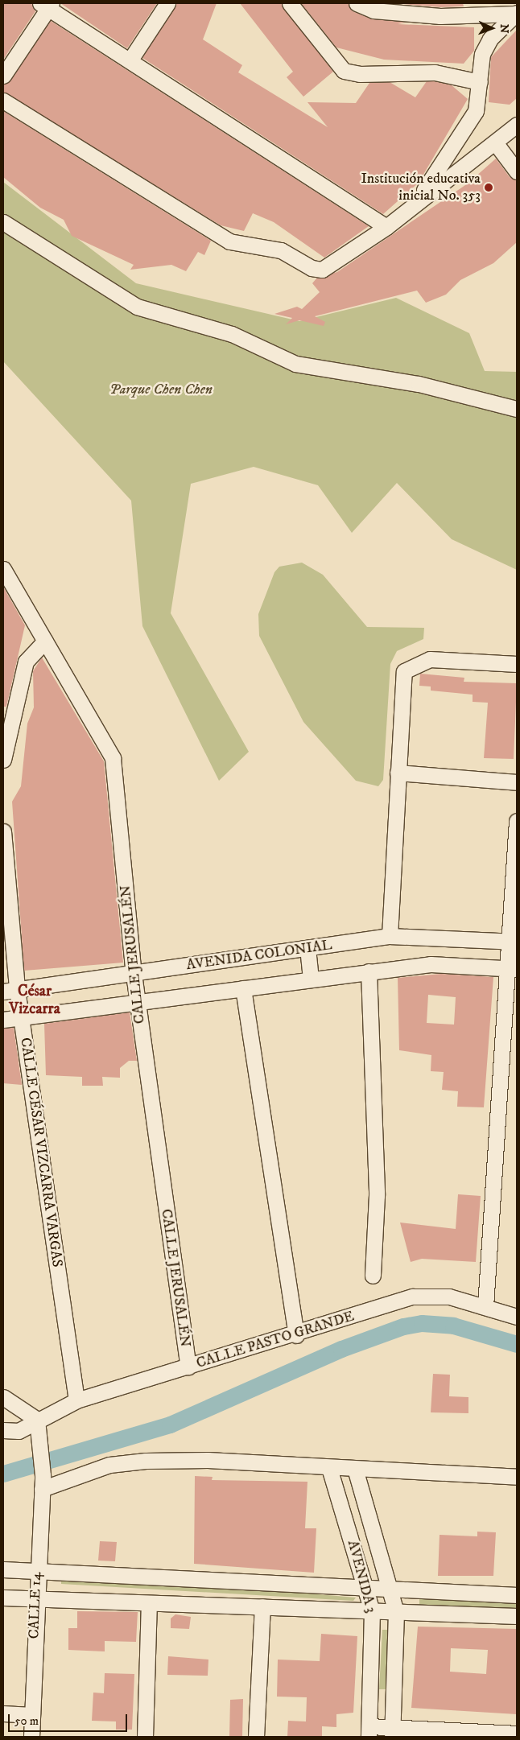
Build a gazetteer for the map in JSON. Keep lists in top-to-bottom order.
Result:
{
  "streets": {
    "street": [
      "CALLE JERUSALÉN",
      "AVENIDA COLONIAL",
      "CALLE CÉSAR VIZCARRA VARGAS",
      "CALLE PASTO GRANDE",
      "AVENIDA 3",
      "CALLE 14"
    ]
  },
  "crossings": [
    ["CALLE JERUSALÉN", "AVENIDA COLONIAL"],
    ["CALLE JERUSALÉN", "CALLE PASTO GRANDE"],
    ["AVENIDA COLONIAL", "CALLE CÉSAR VIZCARRA VARGAS"],
    ["CALLE CÉSAR VIZCARRA VARGAS", "CALLE PASTO GRANDE"],
    ["CALLE PASTO GRANDE", "CALLE 14"]
  ],
  "districts": ["César Vizcarra"],
  "parks": ["Parque Chen Chen"],
  "places": ["Institución educativa inicial No. 353"],
  "scale_bar": "50 m",
  "north": "right"
}
